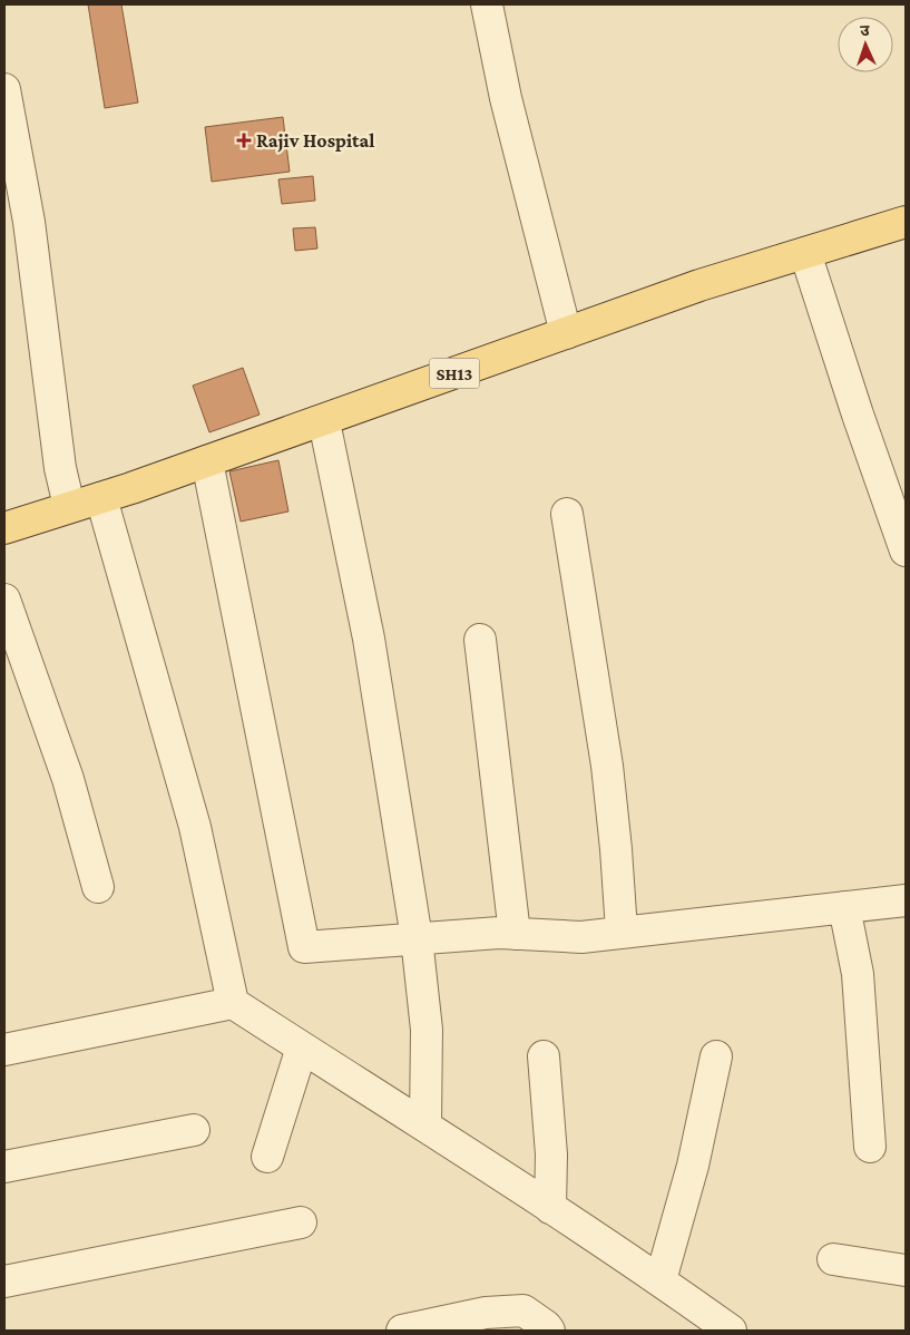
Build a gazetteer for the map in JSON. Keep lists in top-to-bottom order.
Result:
{
  "streets": {
    "main road": ["SH13"]
  },
  "places": {
    "health": ["Rajiv Hospital"]
  },
  "north": "top"
}
